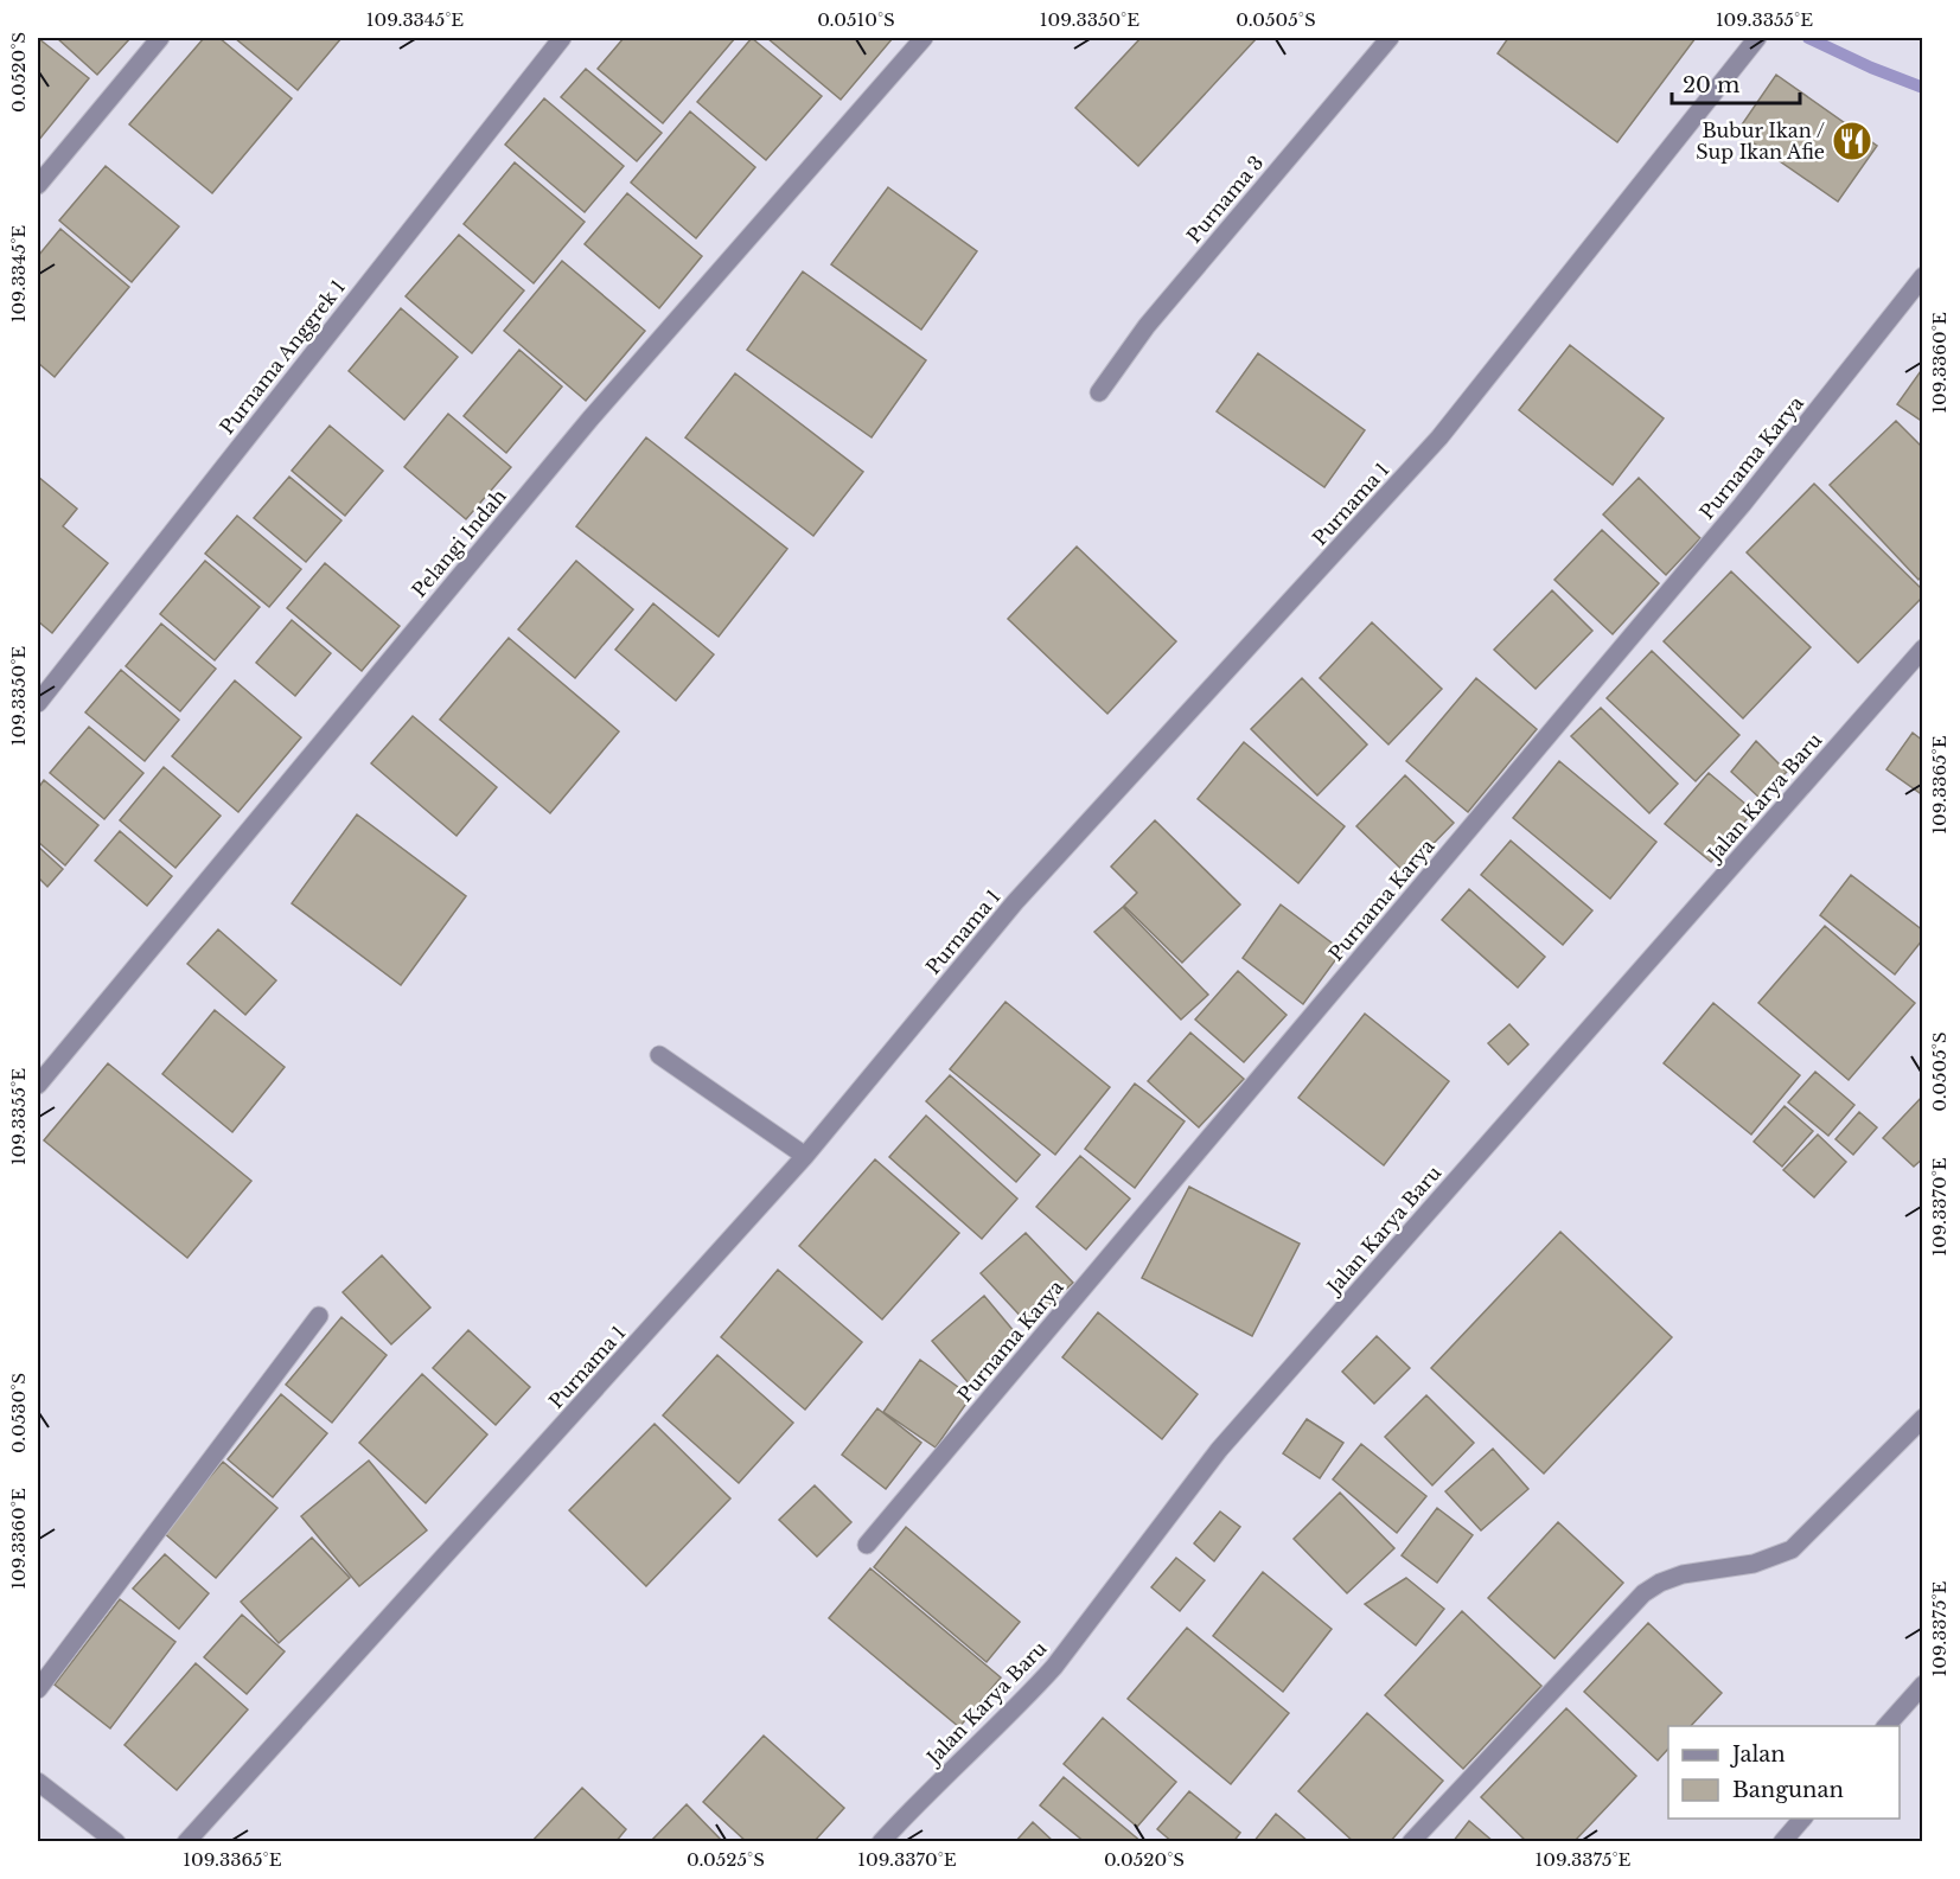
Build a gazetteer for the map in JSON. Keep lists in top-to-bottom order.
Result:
{
  "streets": {
    "street": [
      "Purnama 3",
      "Purnama Anggrek 1",
      "Purnama Karya",
      "Purnama 1",
      "Pelangi Indah",
      "Jalan Karya Baru"
    ]
  },
  "places": {
    "restaurant": ["Bubur Ikan / Sup Ikan Afie"]
  },
  "legend": ["Jalan", "Bangunan"],
  "scale_bar": "20 m",
  "coordinates": [
    "109.3345°E",
    "0.0510°S",
    "109.3350°E",
    "0.0505°S",
    "109.3355°E",
    "0.0520°S",
    "109.3360°E",
    "109.3365°E",
    "109.3370°E",
    "0.0530°S",
    "109.3375°E",
    "0.0525°S"
  ]
}
